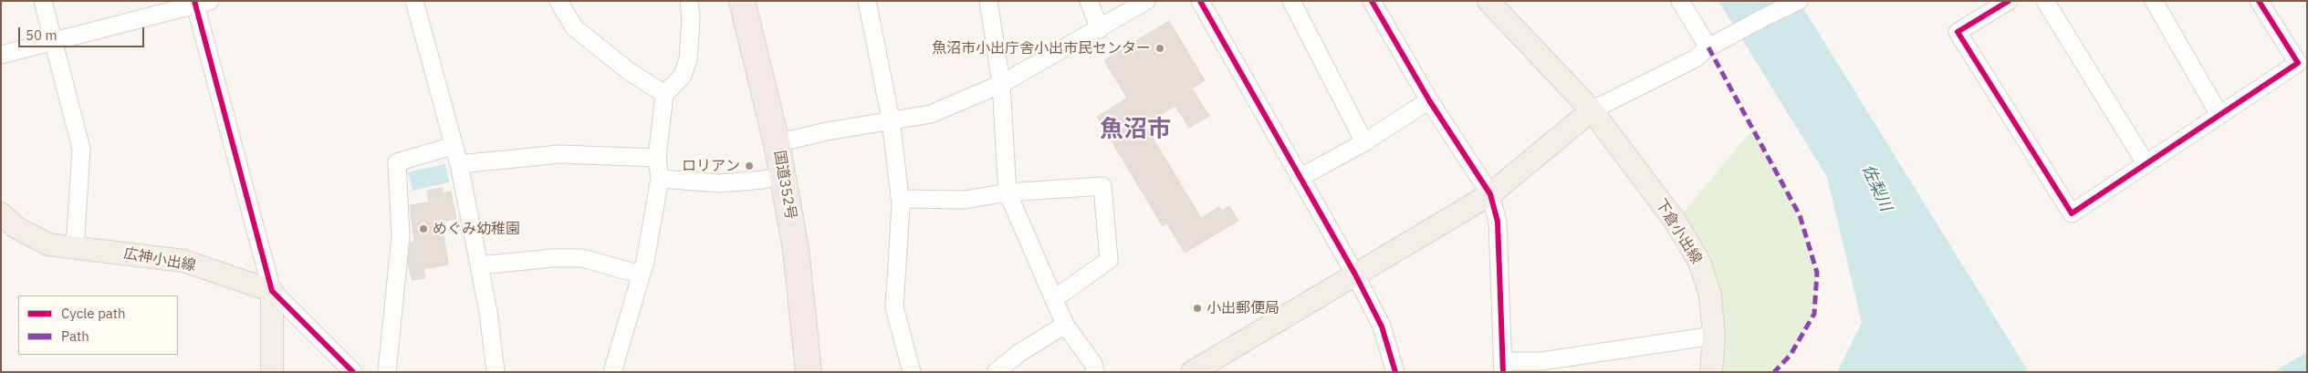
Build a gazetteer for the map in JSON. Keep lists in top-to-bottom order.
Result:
{
  "streets": {
    "highway": ["国道352号"],
    "main road": ["下倉小出線", "広神小出線"]
  },
  "districts": ["魚沼市"],
  "water": ["佐梨川"],
  "places": [
    "魚沼市小出庁舎小出市民センター",
    "ロリアン",
    "めぐみ幼稚園",
    "小出郵便局"
  ],
  "legend": ["Cycle path", "Path"],
  "scale_bar": "50 m"
}
